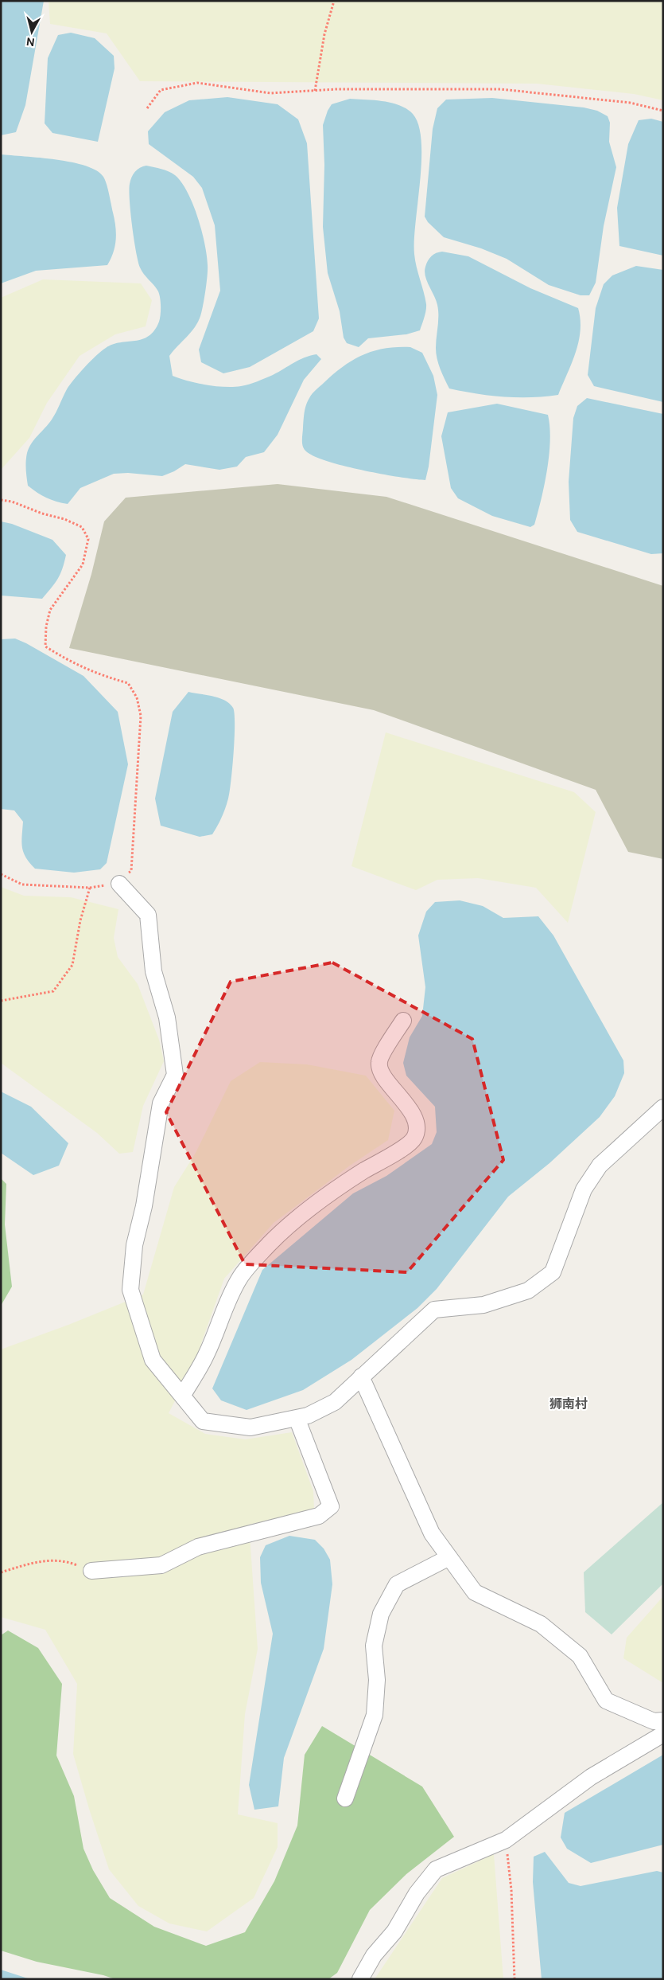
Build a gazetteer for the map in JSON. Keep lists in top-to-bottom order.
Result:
{
  "districts": ["狮南村"],
  "north": "bottom"
}
